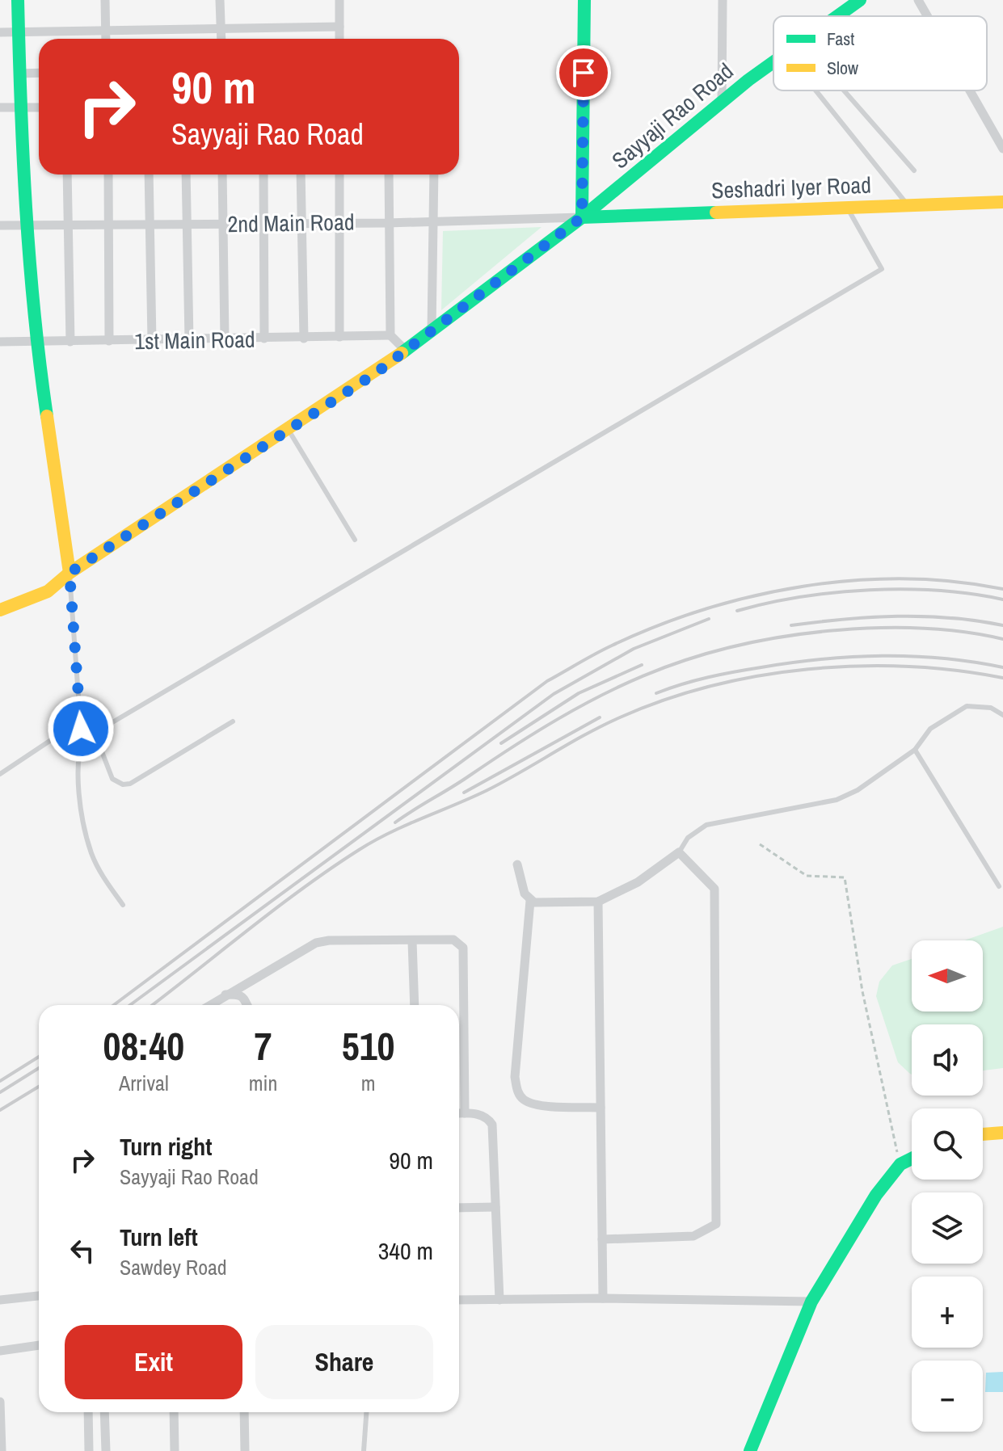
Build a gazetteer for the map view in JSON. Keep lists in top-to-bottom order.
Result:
{
  "streets": {
    "main road": ["Sayyaji Rao Road", "Seshadri Iyer Road"],
    "street": ["2nd Main Road", "1st Main Road"]
  },
  "crossings": [
    ["Sayyaji Rao Road", "Seshadri Iyer Road"],
    ["Sayyaji Rao Road", "2nd Main Road"],
    ["Seshadri Iyer Road", "2nd Main Road"]
  ],
  "legend": ["Fast", "Slow"],
  "north": "left",
  "page": {
    "turn": ["90 m", "Sayyaji Rao Road"],
    "map_buttons": ["+", "−"],
    "eta": [
      "08:40",
      "Arrival",
      "7",
      "min",
      "510",
      "m"
    ],
    "list": [
      {
        "name": "Turn right",
        "note": "Sayyaji Rao Road",
        "value": "90 m"
      },
      {
        "name": "Turn left",
        "note": "Sawdey Road",
        "value": "340 m"
      }
    ],
    "buttons": ["Exit", "Share"]
  }
}
